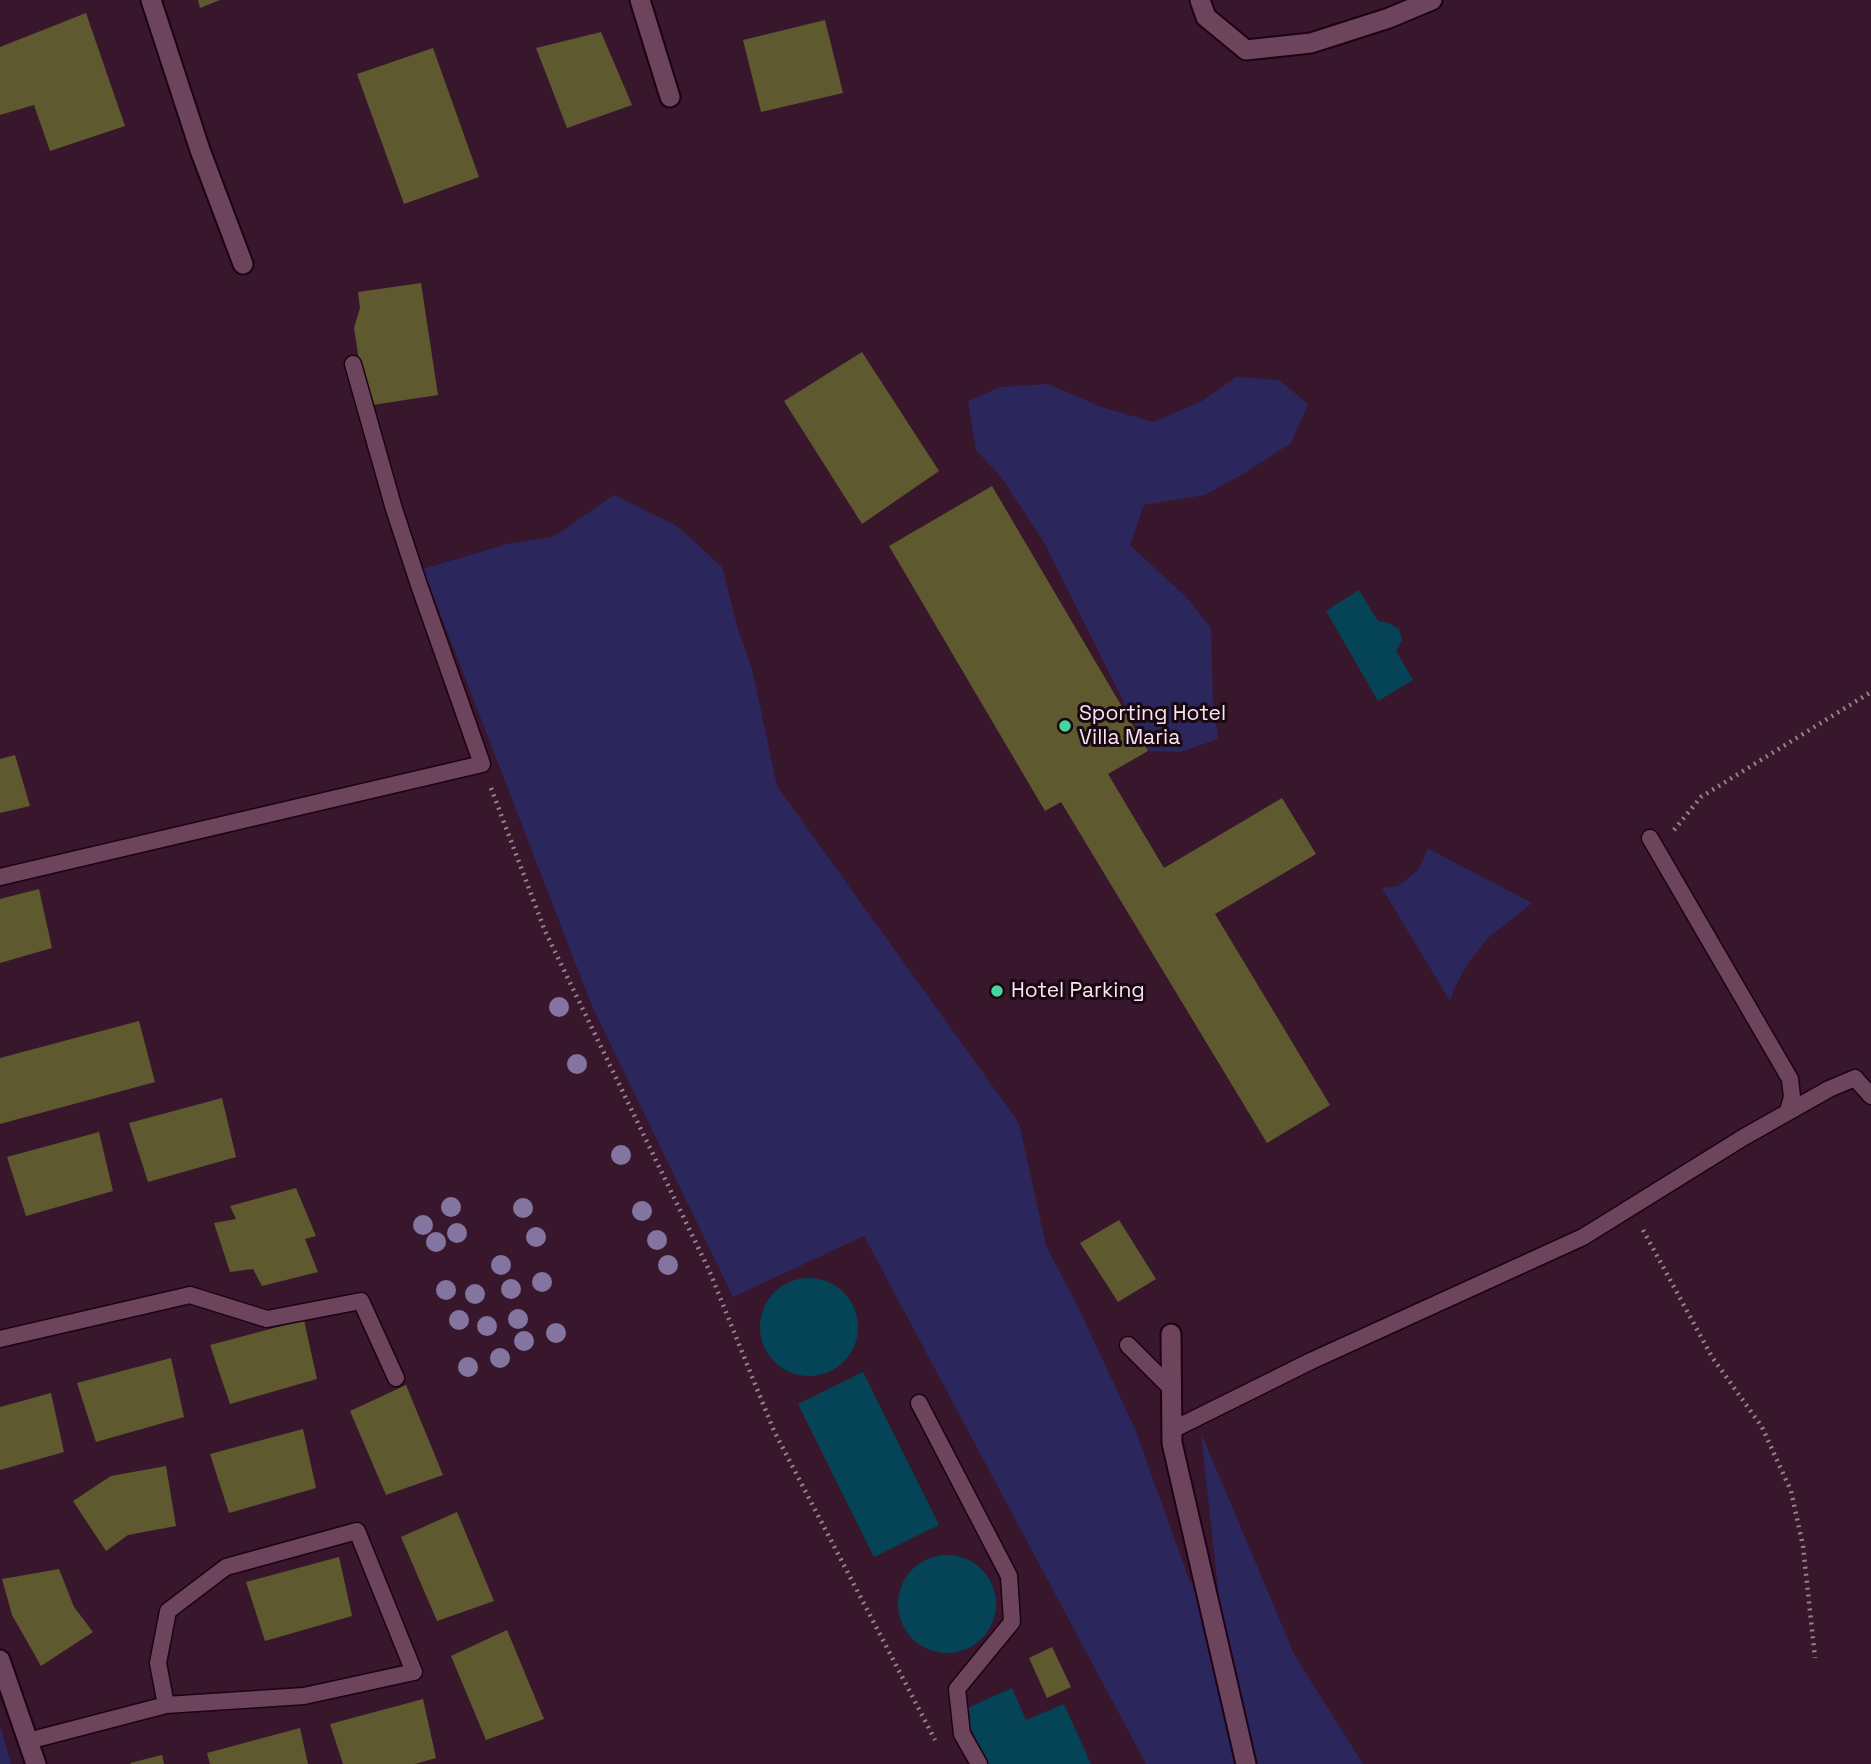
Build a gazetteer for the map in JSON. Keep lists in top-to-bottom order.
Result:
{
  "places": ["Sporting Hotel Villa Maria", "Hotel Parking"]
}
